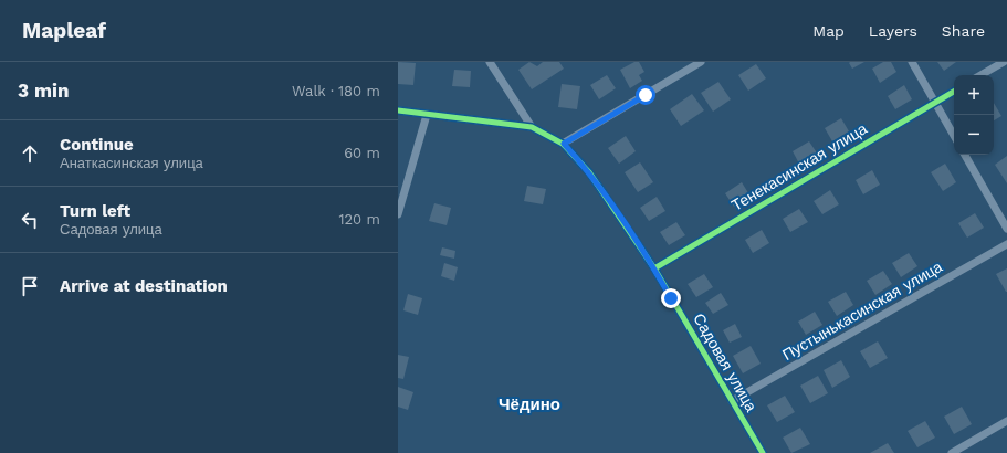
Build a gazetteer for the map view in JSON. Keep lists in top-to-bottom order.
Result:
{
  "streets": {
    "street": ["Тенекасинская улица", "Пустынькасинская улица", "Садовая улица"]
  },
  "crossings": [
    ["Тенекасинская улица", "Садовая улица"],
    ["Пустынькасинская улица", "Садовая улица"]
  ],
  "districts": ["Чёдино"],
  "page": {
    "header": "Mapleaf",
    "nav": ["Map", "Layers", "Share"],
    "heading": ["3 min", "Walk · 180 m"],
    "map_buttons": ["+", "−"],
    "list": [
      ["Continue", "Анаткасинская улица", "60 m"],
      ["Turn left", "Садовая улица", "120 m"],
      "Arrive at destination"
    ]
  }
}
